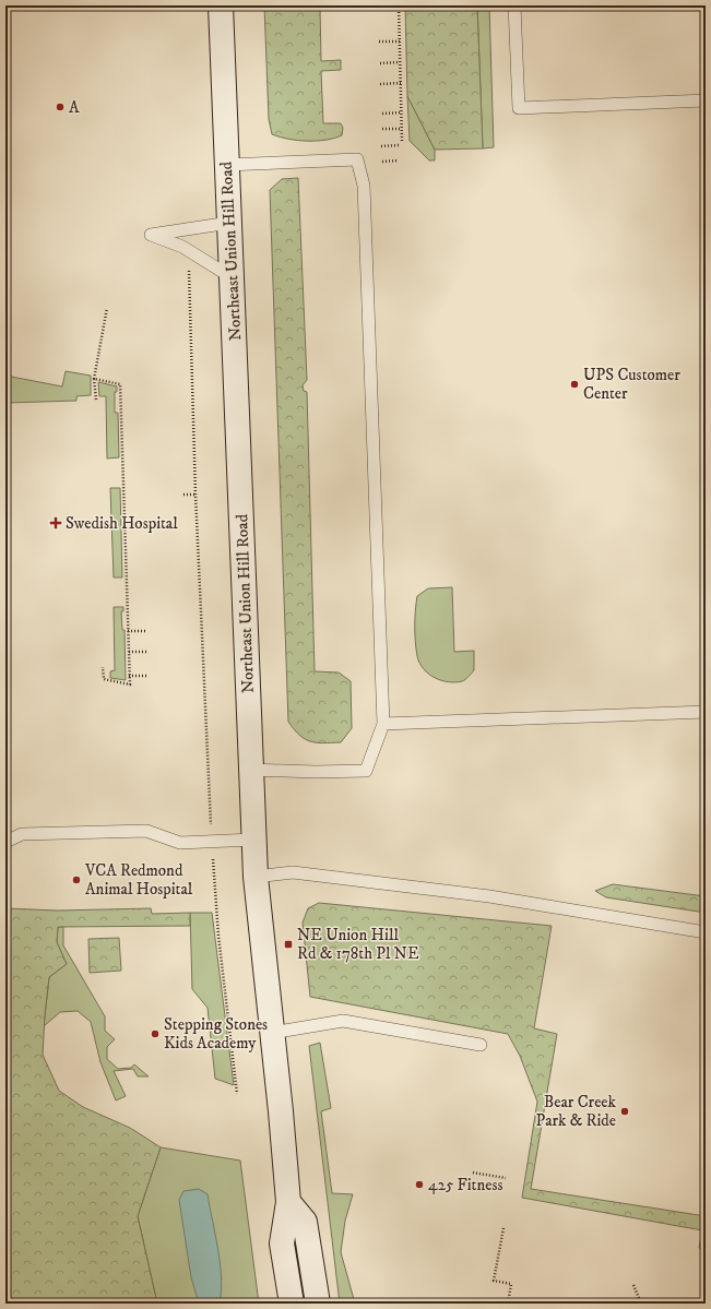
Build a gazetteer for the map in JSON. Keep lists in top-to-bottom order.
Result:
{
  "streets": {
    "main road": ["Northeast Union Hill Road"]
  },
  "places": {
    "other": [
      "A",
      "UPS Customer Center",
      "VCA Redmond Animal Hospital",
      "Stepping Stones Kids Academy",
      "Bear Creek Park & Ride",
      "425 Fitness"
    ],
    "health": ["Swedish Hospital"],
    "transit": ["NE Union Hill Rd & 178th Pl NE"]
  }
}
